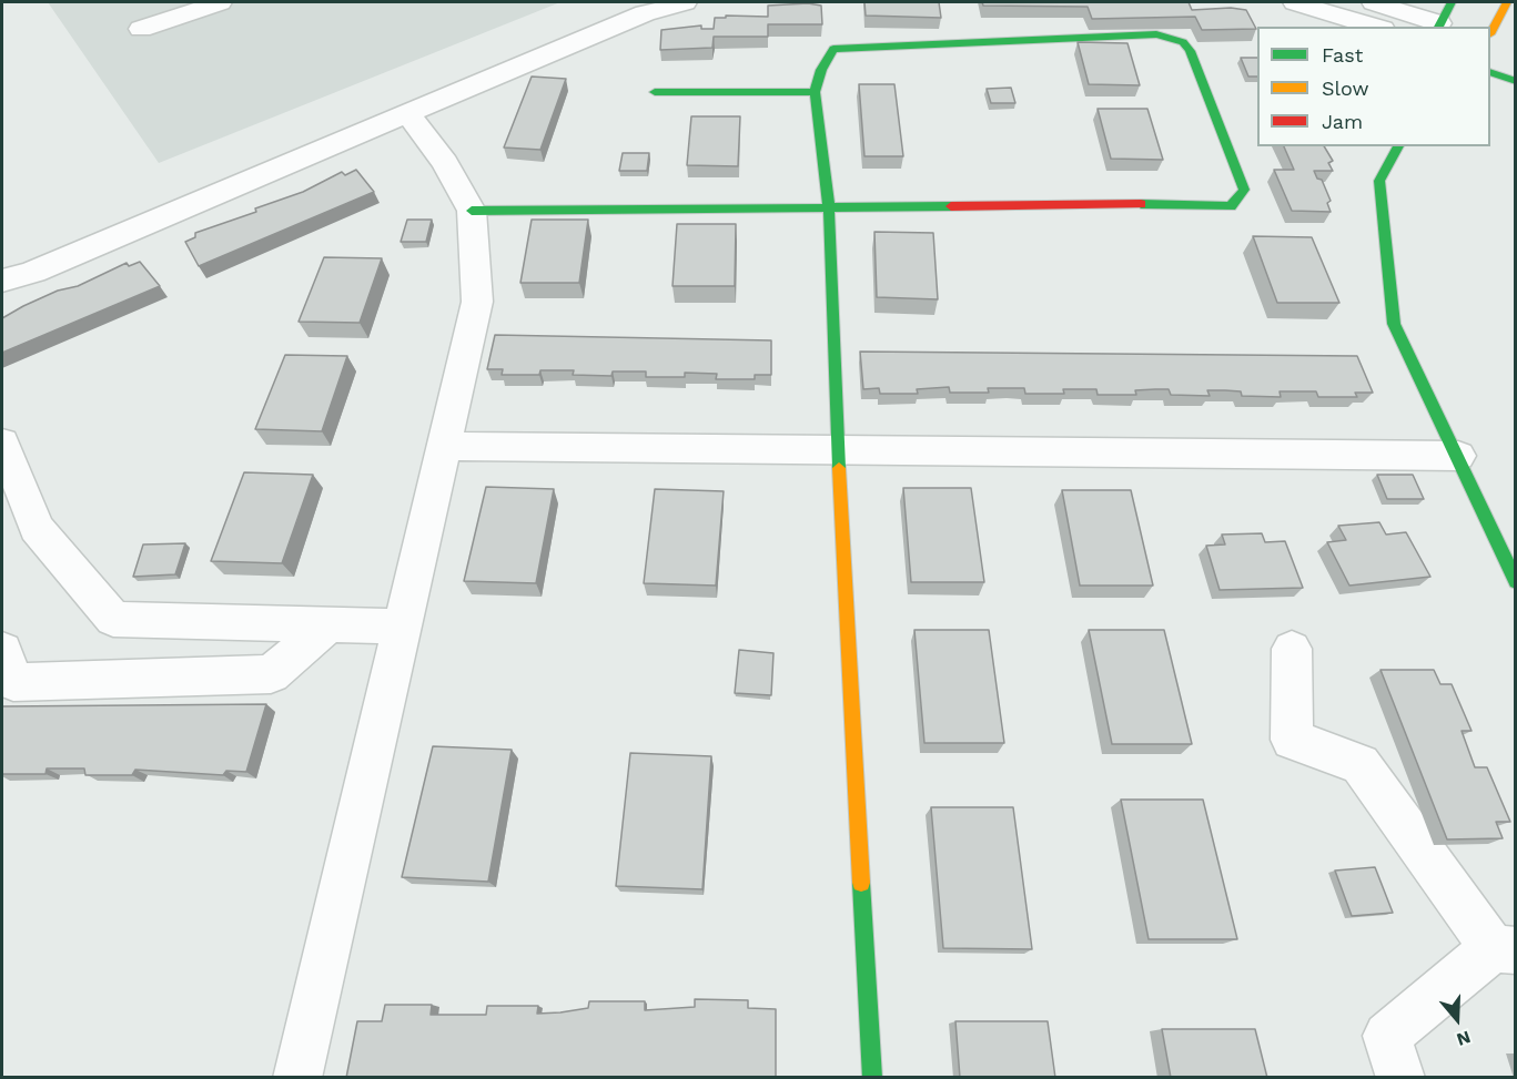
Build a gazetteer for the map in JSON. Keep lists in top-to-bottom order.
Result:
{
  "legend": ["Fast", "Slow", "Jam"],
  "north": "bottom"
}
